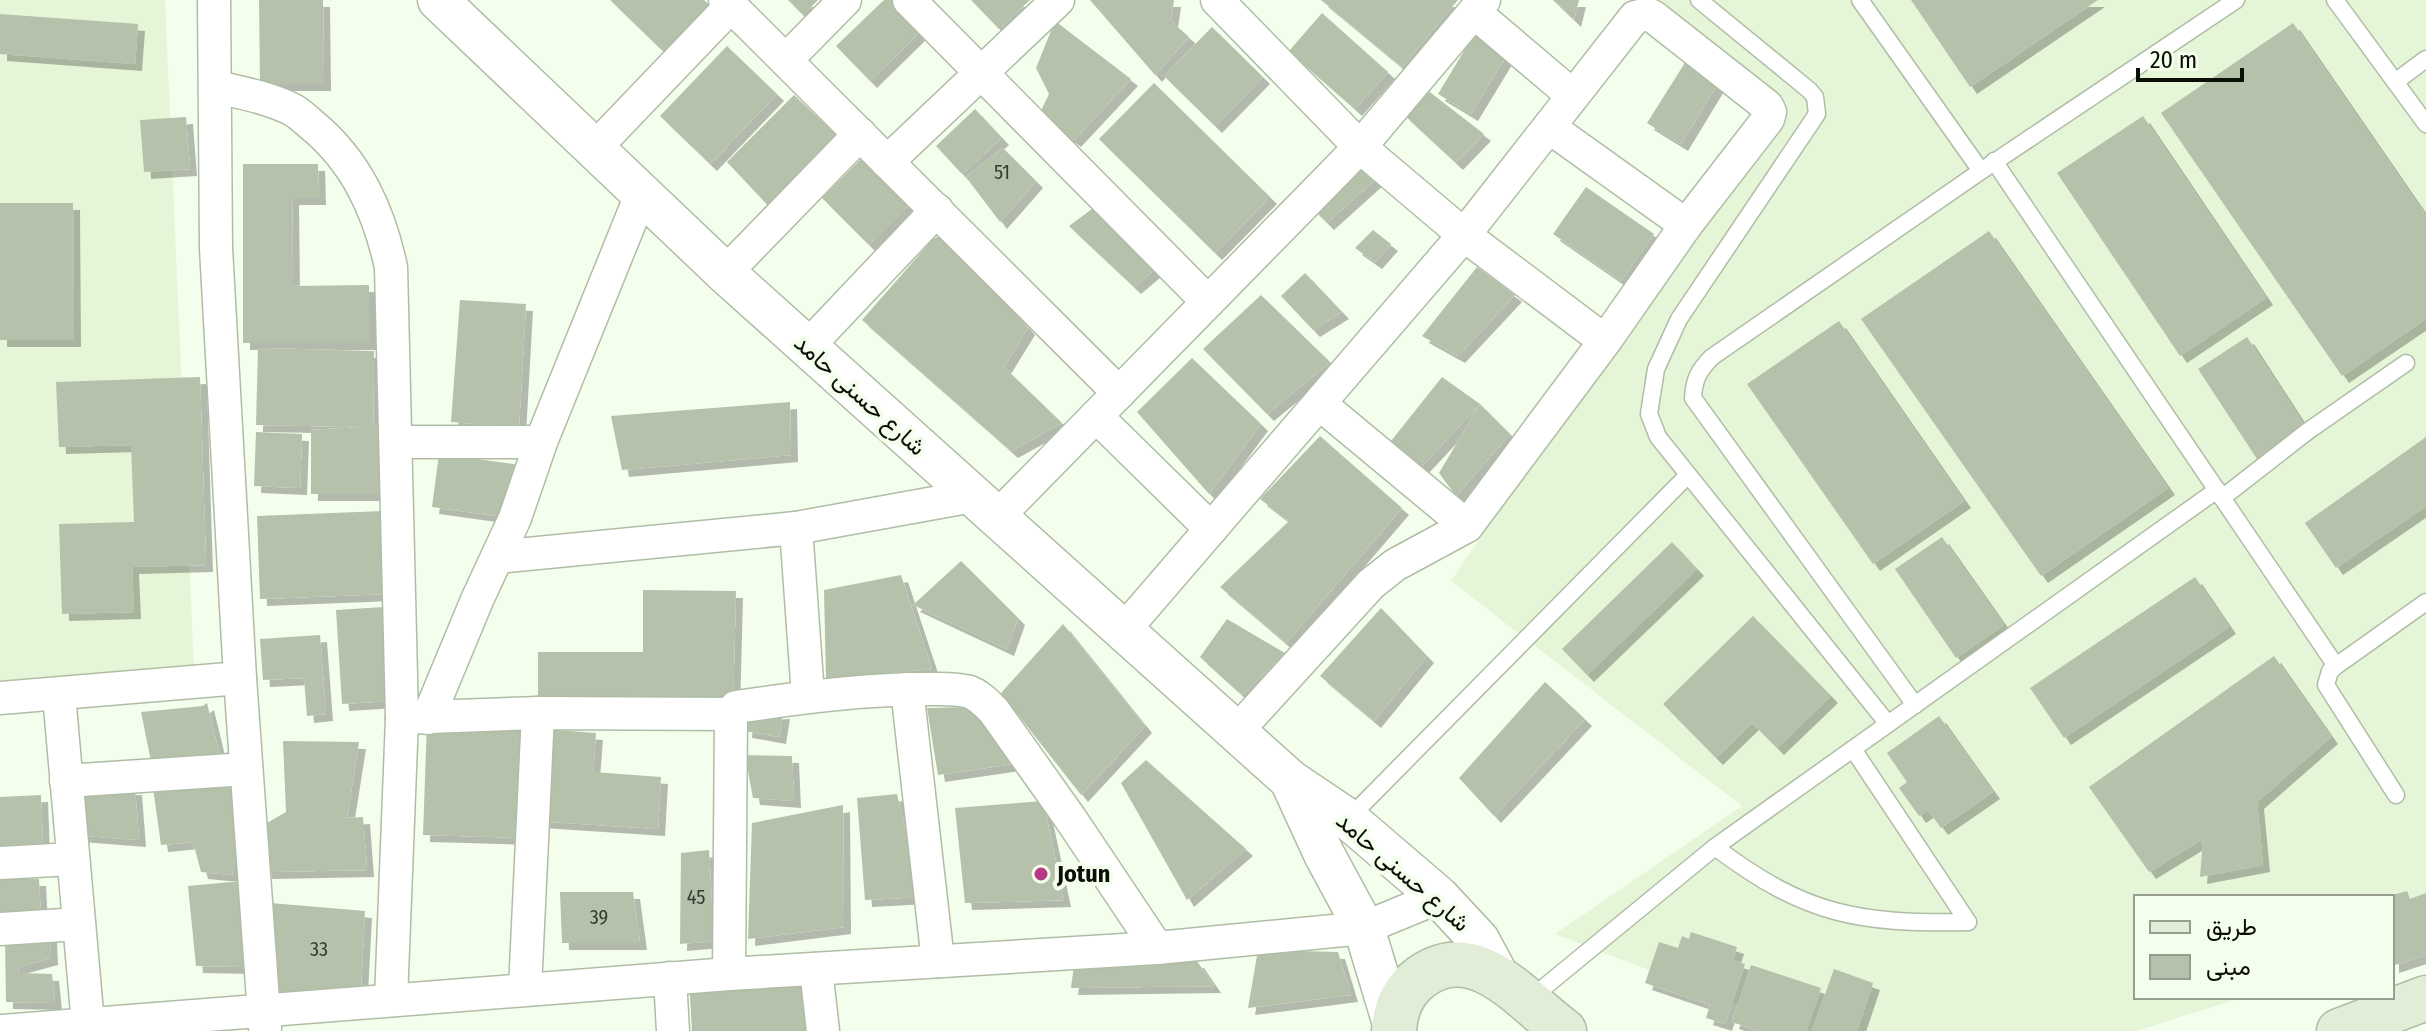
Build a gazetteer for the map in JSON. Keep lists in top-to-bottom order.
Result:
{
  "streets": {
    "street": ["شارع حسنى حامد"]
  },
  "places": ["Jotun"],
  "house_numbers": [
    "51",
    "45",
    "39",
    "33"
  ],
  "legend": ["طريق", "مبنى"],
  "scale_bar": "20 m"
}
